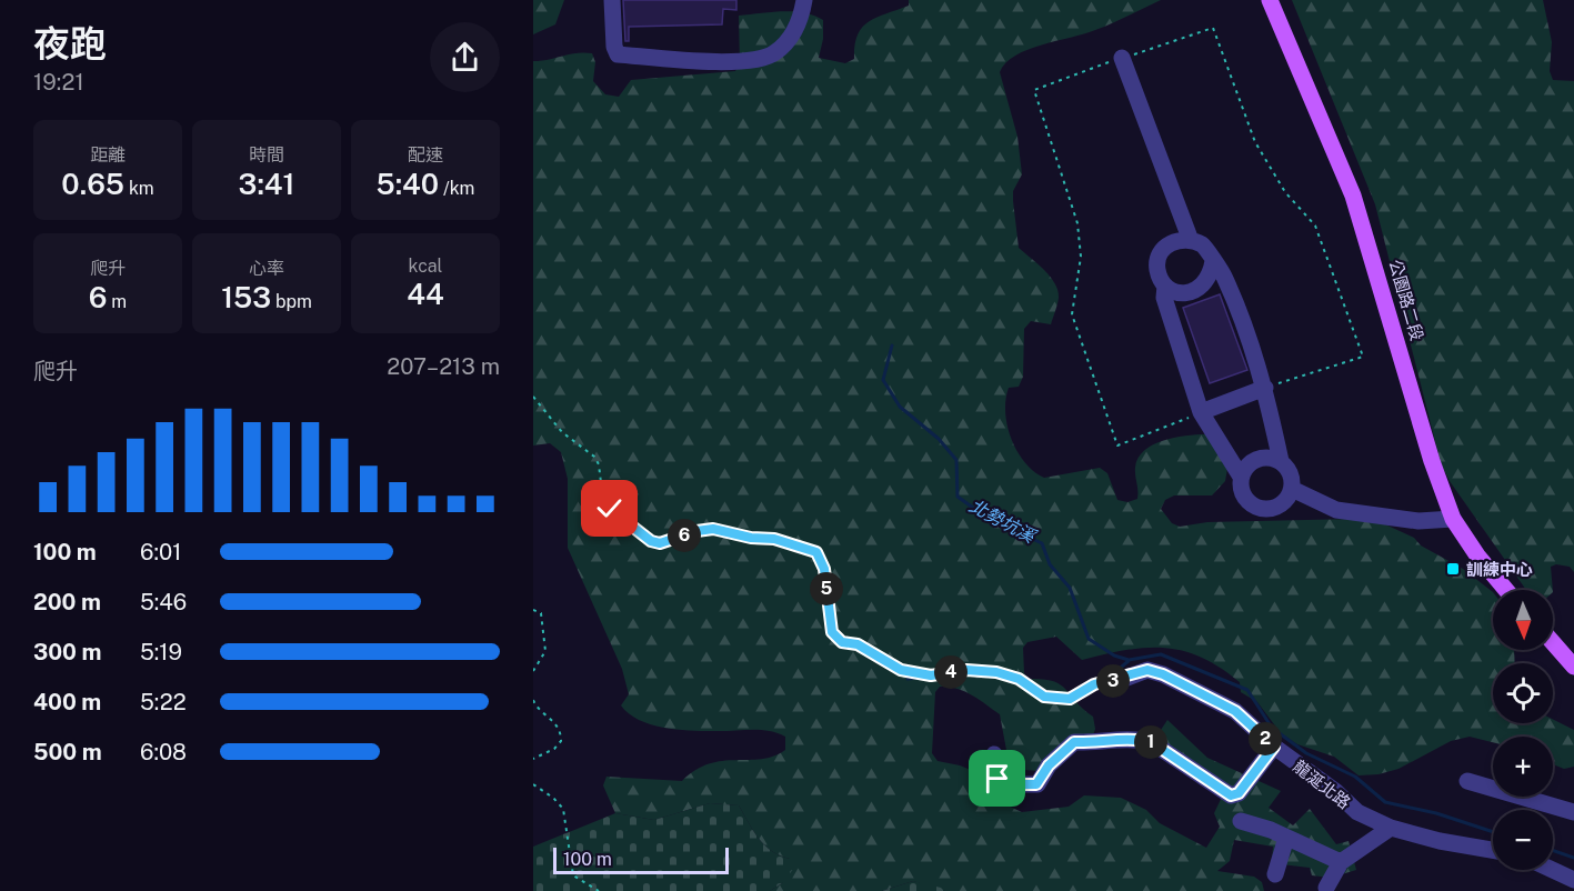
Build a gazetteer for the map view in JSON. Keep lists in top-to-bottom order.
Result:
{
  "streets": {
    "main road": ["公園路二段"],
    "street": ["龍涎北路"]
  },
  "water": ["北勢坑溪"],
  "places": {
    "transit": ["訓練中心"]
  },
  "scale_bar": "100 m",
  "north": "bottom",
  "page": {
    "heading": ["夜跑", "19:21"],
    "stats": [
      ["距離", "0.65 km"],
      ["時間", "3:41"],
      ["配速", "5:40 /km"],
      ["爬升", "6 m"],
      ["心率", "153 bpm"],
      ["kcal", "44"]
    ],
    "chart": ["爬升", "207–213 m"],
    "pins": [
      "6",
      "5",
      "4",
      "3",
      "2",
      "1"
    ],
    "list": [
      {
        "name": "100 m",
        "note": "6:01"
      },
      {
        "name": "200 m",
        "note": "5:46"
      },
      {
        "name": "300 m",
        "note": "5:19"
      },
      {
        "name": "400 m",
        "note": "5:22"
      },
      {
        "name": "500 m",
        "note": "6:08"
      }
    ],
    "map_buttons": ["+", "−"],
    "scale": "100 m"
  }
}
